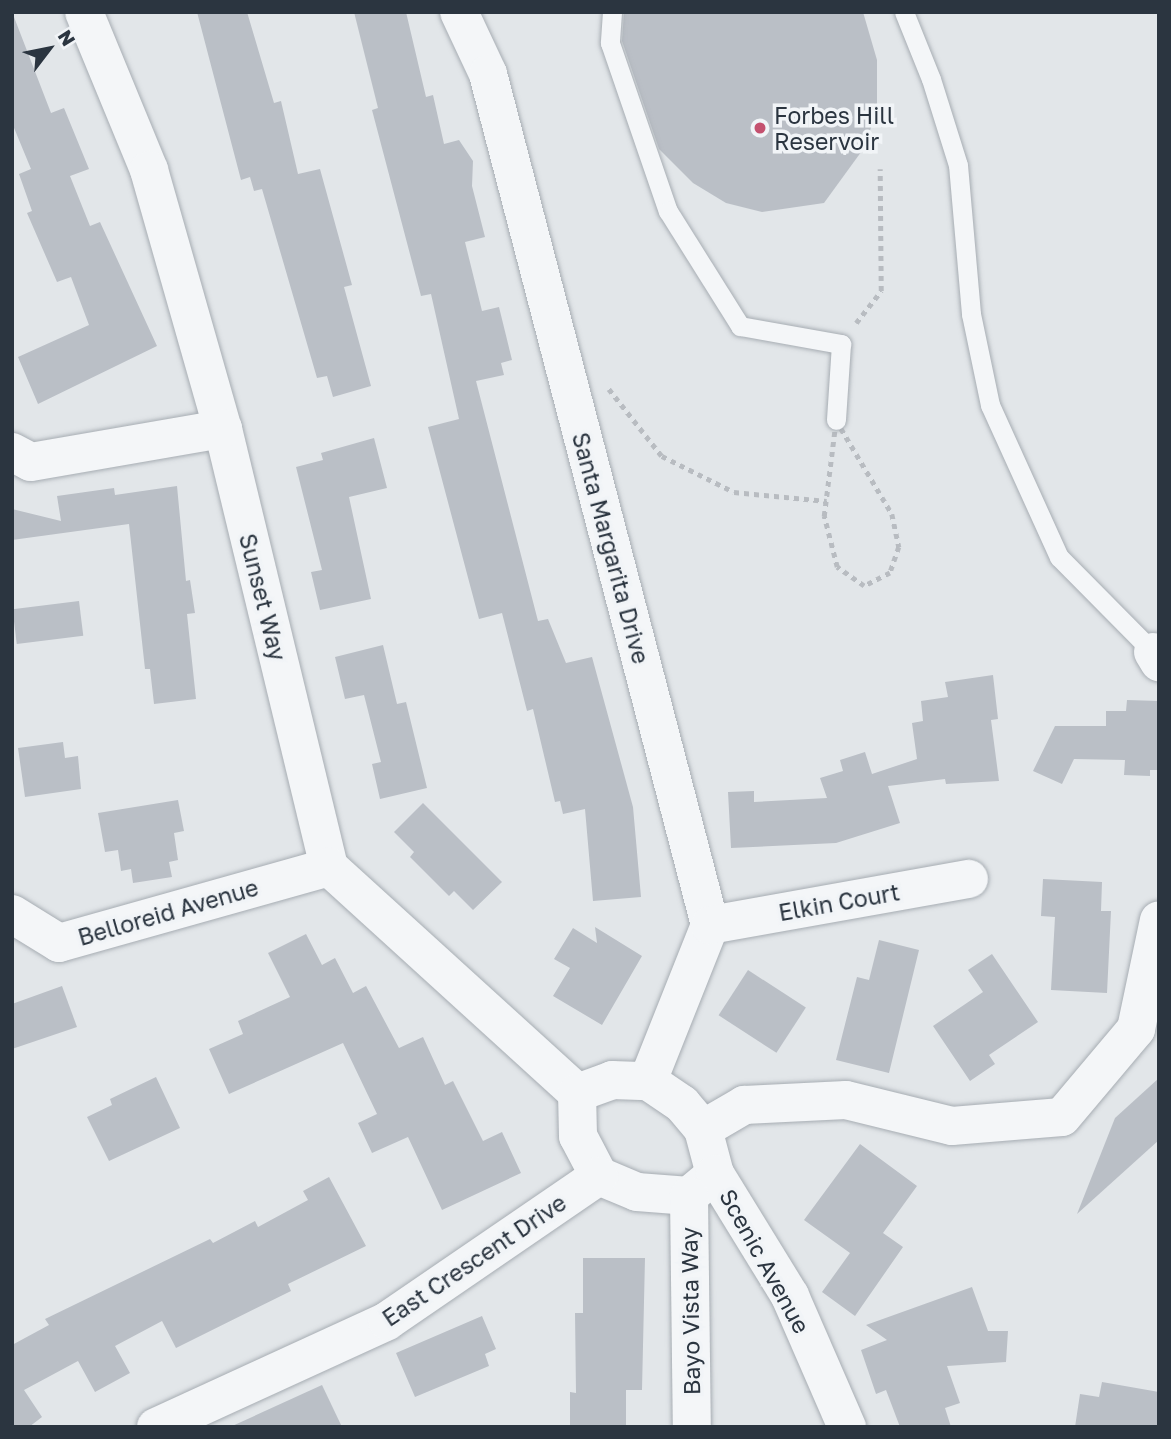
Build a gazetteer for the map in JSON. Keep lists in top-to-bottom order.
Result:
{
  "streets": {
    "street": [
      "Santa Margarita Drive",
      "Sunset Way",
      "Elkin Court",
      "Belloreid Avenue",
      "East Crescent Drive",
      "Scenic Avenue",
      "Bayo Vista Way"
    ]
  },
  "crossings": [
    ["Santa Margarita Drive", "Elkin Court"],
    ["Sunset Way", "Belloreid Avenue"],
    ["East Crescent Drive", "Scenic Avenue"],
    ["East Crescent Drive", "Bayo Vista Way"],
    ["Scenic Avenue", "Bayo Vista Way"]
  ],
  "places": ["Forbes Hill Reservoir"],
  "north": "top right"
}
